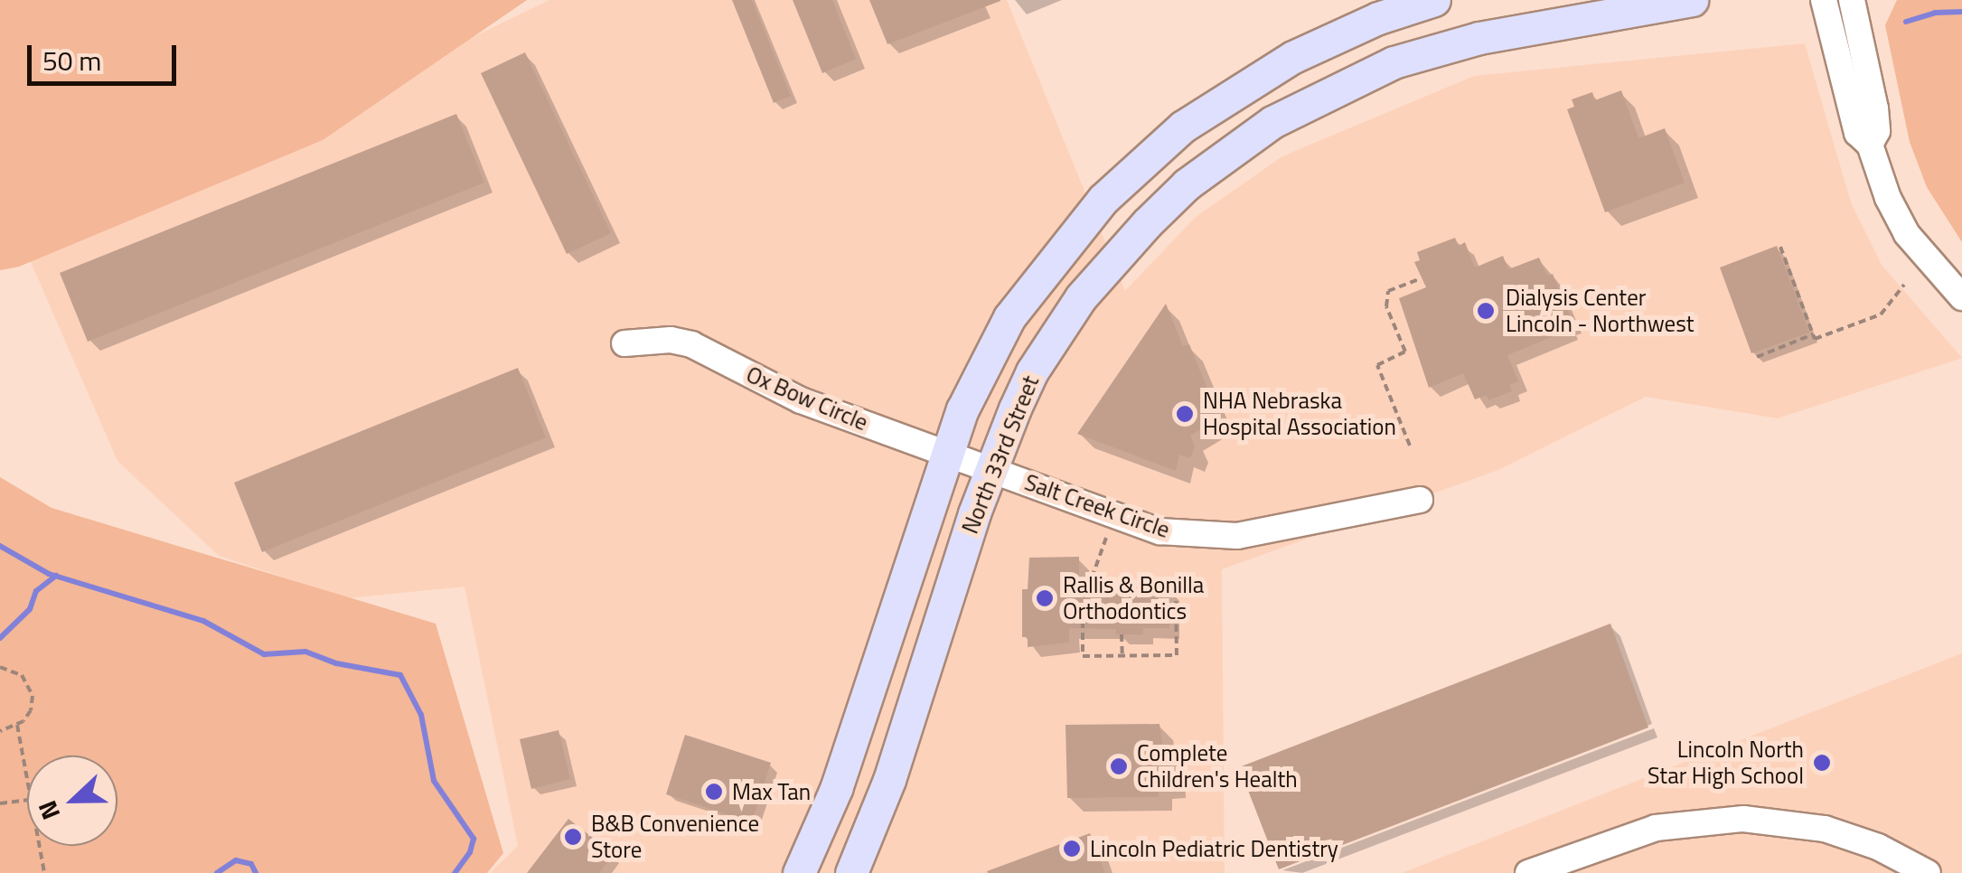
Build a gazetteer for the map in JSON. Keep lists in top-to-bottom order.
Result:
{
  "streets": {
    "main road": ["North 33rd Street"],
    "street": ["Ox Bow Circle", "Salt Creek Circle"]
  },
  "crossings": [
    ["Ox Bow Circle", "North 33rd Street"],
    ["Ox Bow Circle", "Salt Creek Circle"],
    ["North 33rd Street", "Salt Creek Circle"]
  ],
  "places": [
    "Dialysis Center Lincoln - Northwest",
    "NHA Nebraska Hospital Association",
    "Rallis & Bonilla Orthodontics",
    "Lincoln North Star High School",
    "Complete Children's Health",
    "Max Tan",
    "B&B Convenience Store",
    "Lincoln Pediatric Dentistry"
  ],
  "scale_bar": "50 m",
  "north": "left"
}
